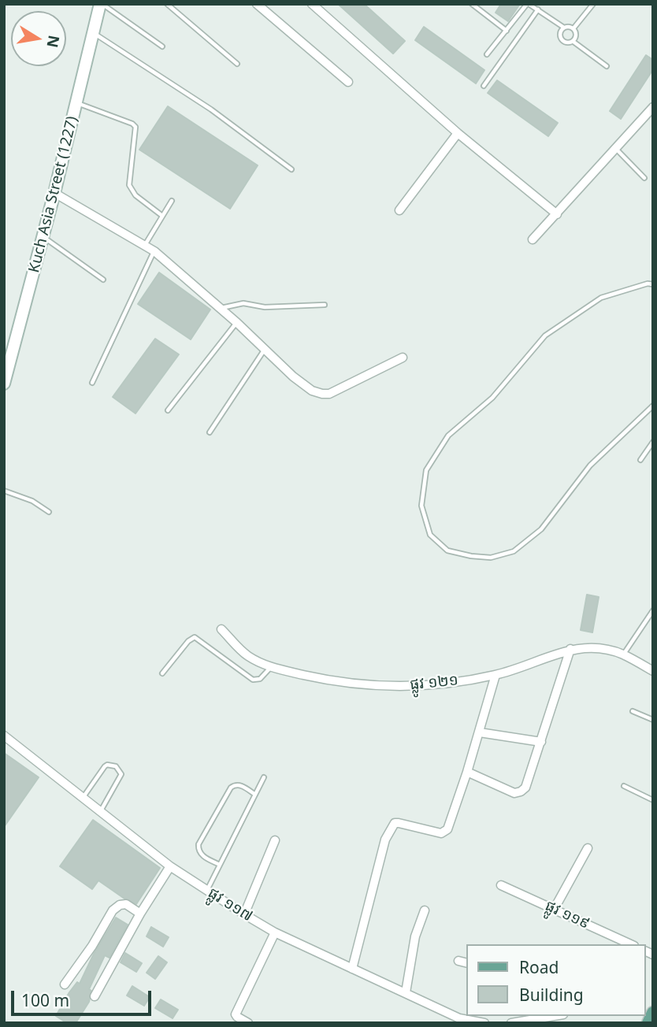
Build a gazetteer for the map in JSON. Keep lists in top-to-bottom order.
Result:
{
  "streets": {
    "street": [
      "Kuch Asia Street (1227)",
      "ផ្លូវ ១២១",
      "ផ្លូវ ១១៧",
      "ផ្លូវ ១១៩"
    ]
  },
  "legend": ["Road", "Building"],
  "scale_bar": "100 m",
  "north": "right"
}
